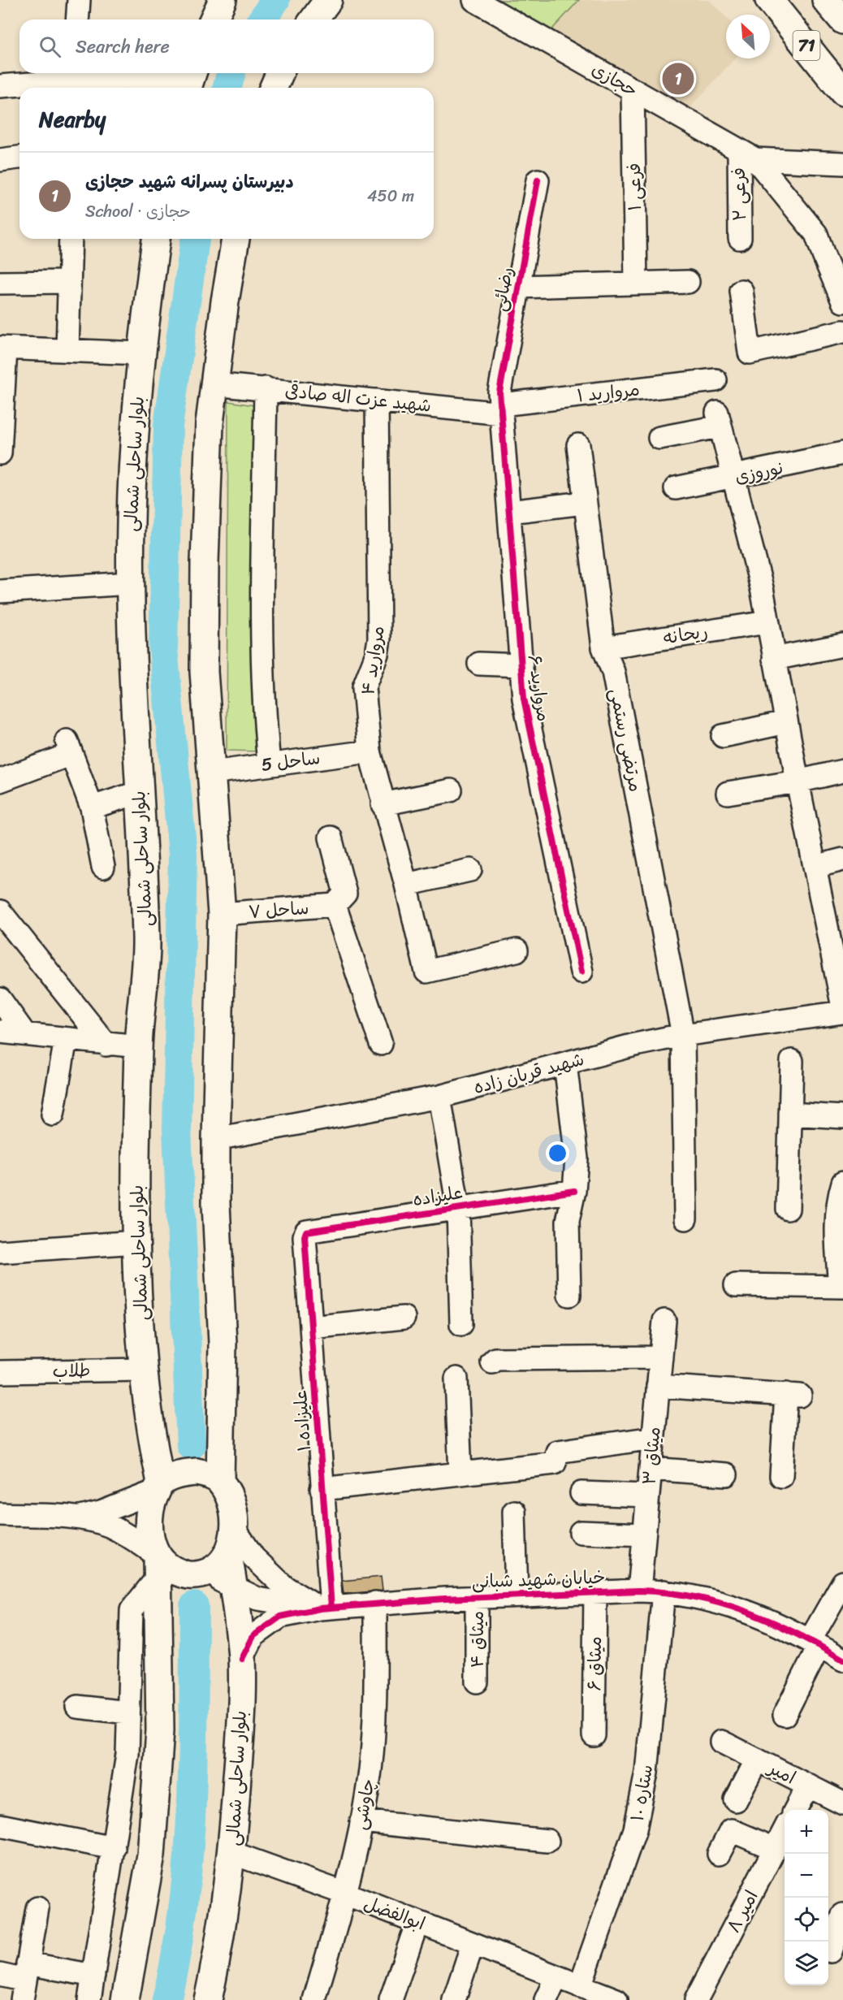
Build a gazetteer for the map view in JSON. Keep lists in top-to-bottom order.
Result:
{
  "streets": {
    "main road": ["71", "بلوار ساحلی شمالی"],
    "street": [
      "حجازی",
      "فرعی ۱",
      "فرعی ۲",
      "رضائی",
      "مروارید ۱",
      "شهید عزت اله صادقی",
      "نوروزی",
      "ریحانه",
      "مروارید ۴",
      "مروارید ۶",
      "مرتضی رستمی",
      "ساحل 5",
      "ساحل ۷",
      "شهید قربان زاده",
      "علیزاده",
      "طلاب",
      "علیزاده ۱",
      "میثاق ۳",
      "خیابان شهید شبانی",
      "میثاق ۴",
      "میثاق ۶",
      "امیر",
      "ستاره ۱۰",
      "چاوشی",
      "امیر ۸",
      "ابوالفضل"
    ]
  },
  "crossings": [
    ["حجازی", "فرعی ۱"],
    ["حجازی", "فرعی ۲"],
    ["رضائی", "مروارید ۱"],
    ["رضائی", "شهید عزت اله صادقی"],
    ["رضائی", "مروارید ۶"],
    ["مروارید ۱", "شهید عزت اله صادقی"],
    ["مروارید ۱", "مروارید ۶"],
    ["شهید عزت اله صادقی", "مروارید ۴"],
    ["شهید عزت اله صادقی", "مروارید ۶"],
    ["بلوار ساحلی شمالی", "طلاب"],
    ["بلوار ساحلی شمالی", "خیابان شهید شبانی"],
    ["بلوار ساحلی شمالی", "ابوالفضل"],
    ["ریحانه", "مرتضی رستمی"],
    ["مروارید ۴", "ساحل 5"],
    ["مرتضی رستمی", "شهید قربان زاده"],
    ["علیزاده", "علیزاده ۱"],
    ["علیزاده ۱", "خیابان شهید شبانی"],
    ["میثاق ۳", "خیابان شهید شبانی"],
    ["خیابان شهید شبانی", "میثاق ۴"],
    ["خیابان شهید شبانی", "میثاق ۶"],
    ["خیابان شهید شبانی", "ستاره ۱۰"],
    ["خیابان شهید شبانی", "چاوشی"],
    ["ستاره ۱۰", "ابوالفضل"],
    ["چاوشی", "ابوالفضل"]
  ],
  "north": "top left",
  "page": {
    "search": "Search here",
    "pins": "1",
    "heading": "Nearby",
    "list": [
      {
        "mark": "1",
        "name": "دبیرستان پسرانه شهید حجازی",
        "note": "School · حجازی",
        "value": "450 m"
      }
    ],
    "map_buttons": ["+", "−"]
  }
}
